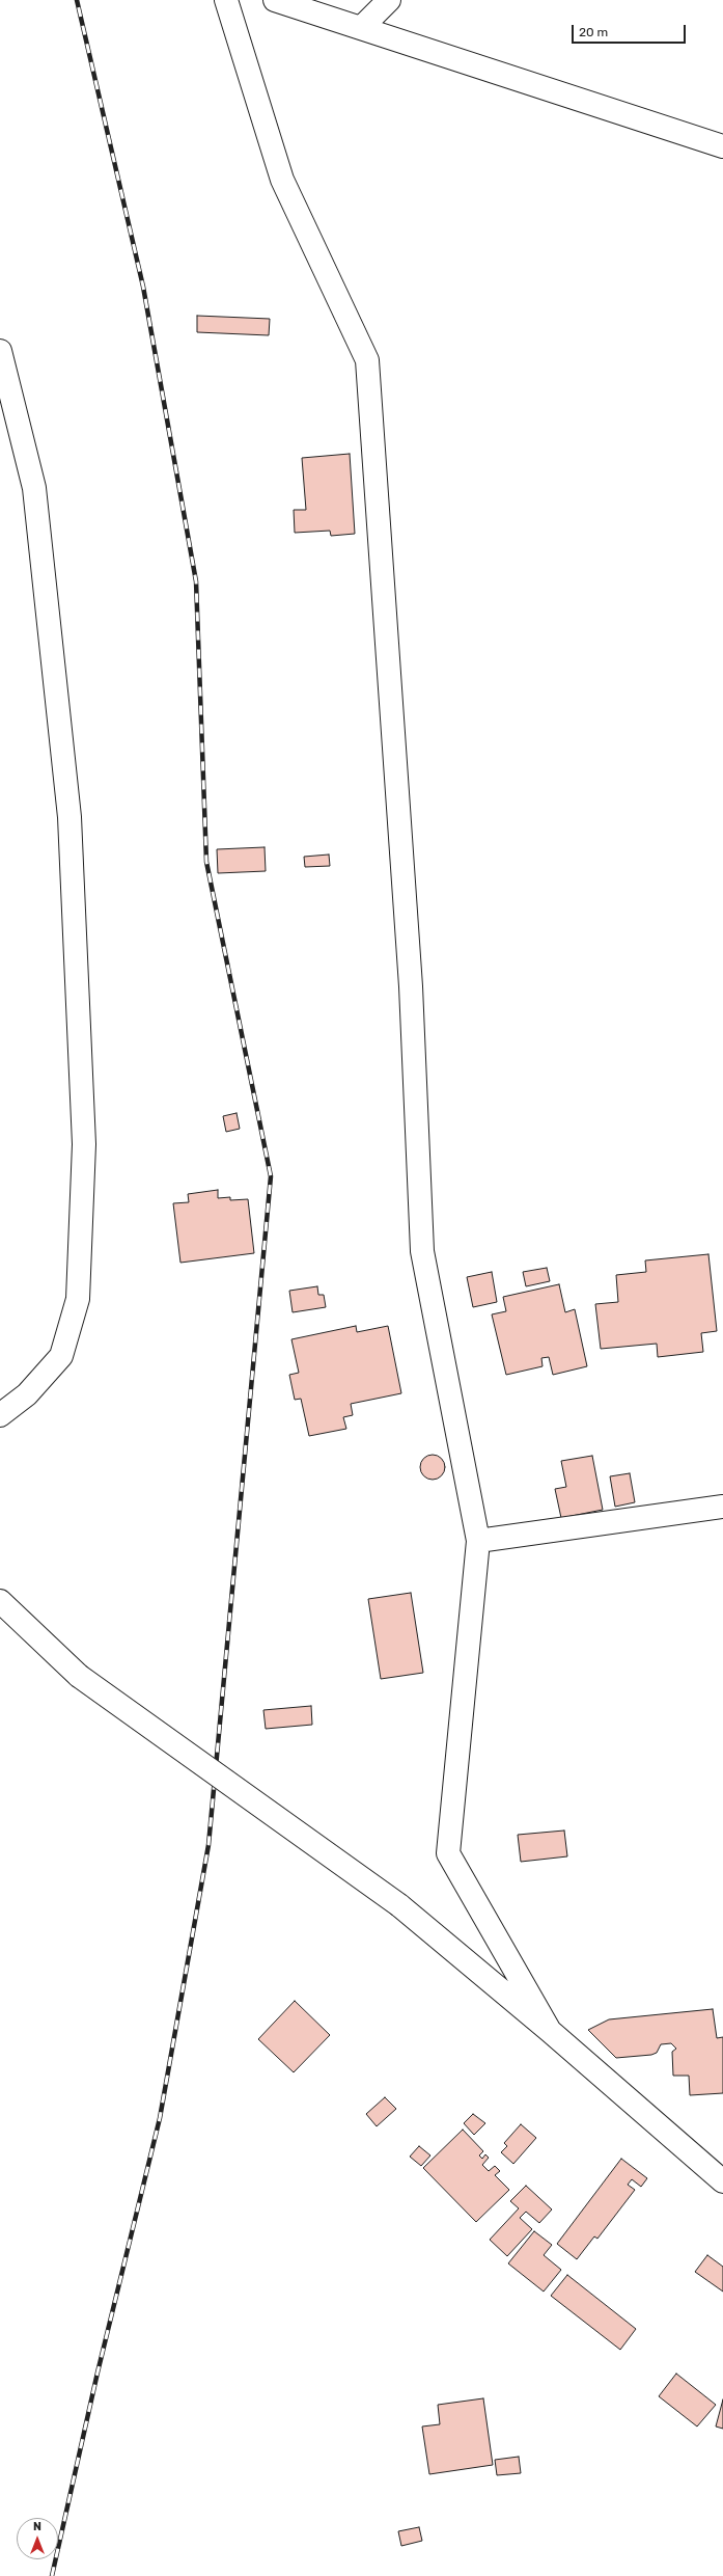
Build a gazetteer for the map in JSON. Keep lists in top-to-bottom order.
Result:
{
  "scale_bar": "20 m",
  "north": "top"
}
